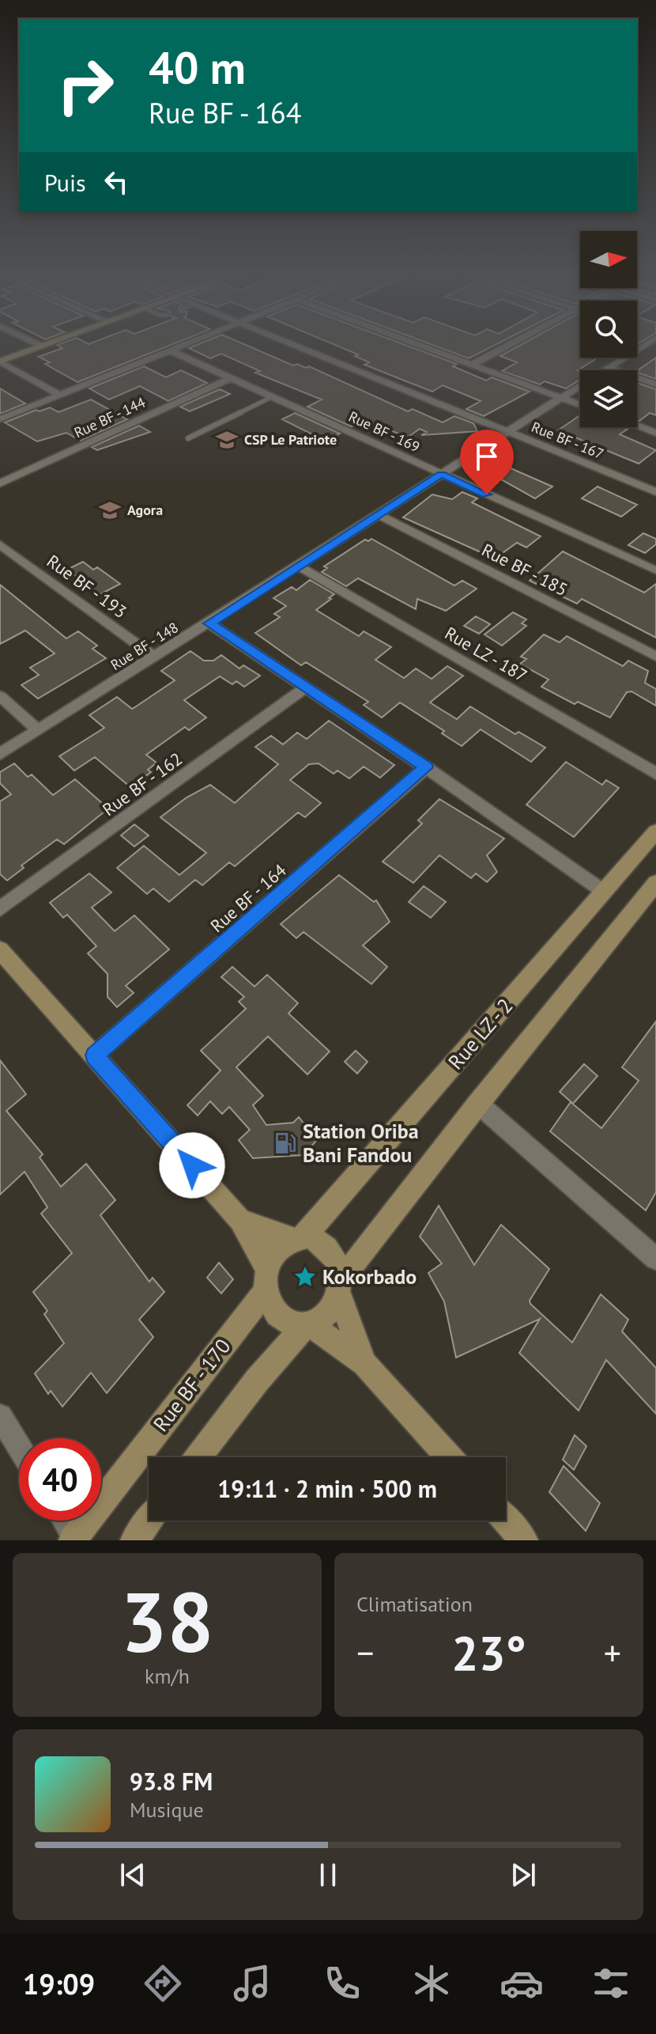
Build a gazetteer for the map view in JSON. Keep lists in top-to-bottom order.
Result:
{
  "streets": {
    "main road": ["Rue LZ - 2", "Rue BF - 170"],
    "street": [
      "Rue BF - 144",
      "Rue BF - 169",
      "Rue BF - 167",
      "Rue BF - 185",
      "Rue BF - 193",
      "Rue BF - 148",
      "Rue LZ - 187",
      "Rue BF - 162",
      "Rue BF - 164"
    ]
  },
  "crossings": [
    ["Rue BF - 144", "Rue BF - 169"],
    ["Rue BF - 169", "Rue BF - 148"],
    ["Rue BF - 167", "Rue BF - 148"],
    ["Rue BF - 185", "Rue BF - 148"],
    ["Rue BF - 193", "Rue BF - 148"],
    ["Rue BF - 148", "Rue LZ - 187"],
    ["Rue LZ - 2", "Rue BF - 170"]
  ],
  "places": {
    "school or university": ["CSP Le Patriote", "Agora"],
    "fuel station": ["Station Oriba Bani Fandou"],
    "place": ["Kokorbado"]
  },
  "north": "right",
  "page": {
    "turn": ["40 m", "Rue BF - 164"],
    "then": "Puis",
    "limit": "40",
    "trip": "19:11 · 2 min · 500 m",
    "tile": [
      ["38", "km/h"],
      "Climatisation"
    ],
    "heat": ["−", "23°", "+"],
    "song": ["93.8 FM", "Musique"],
    "tabs": "19:09"
  }
}
